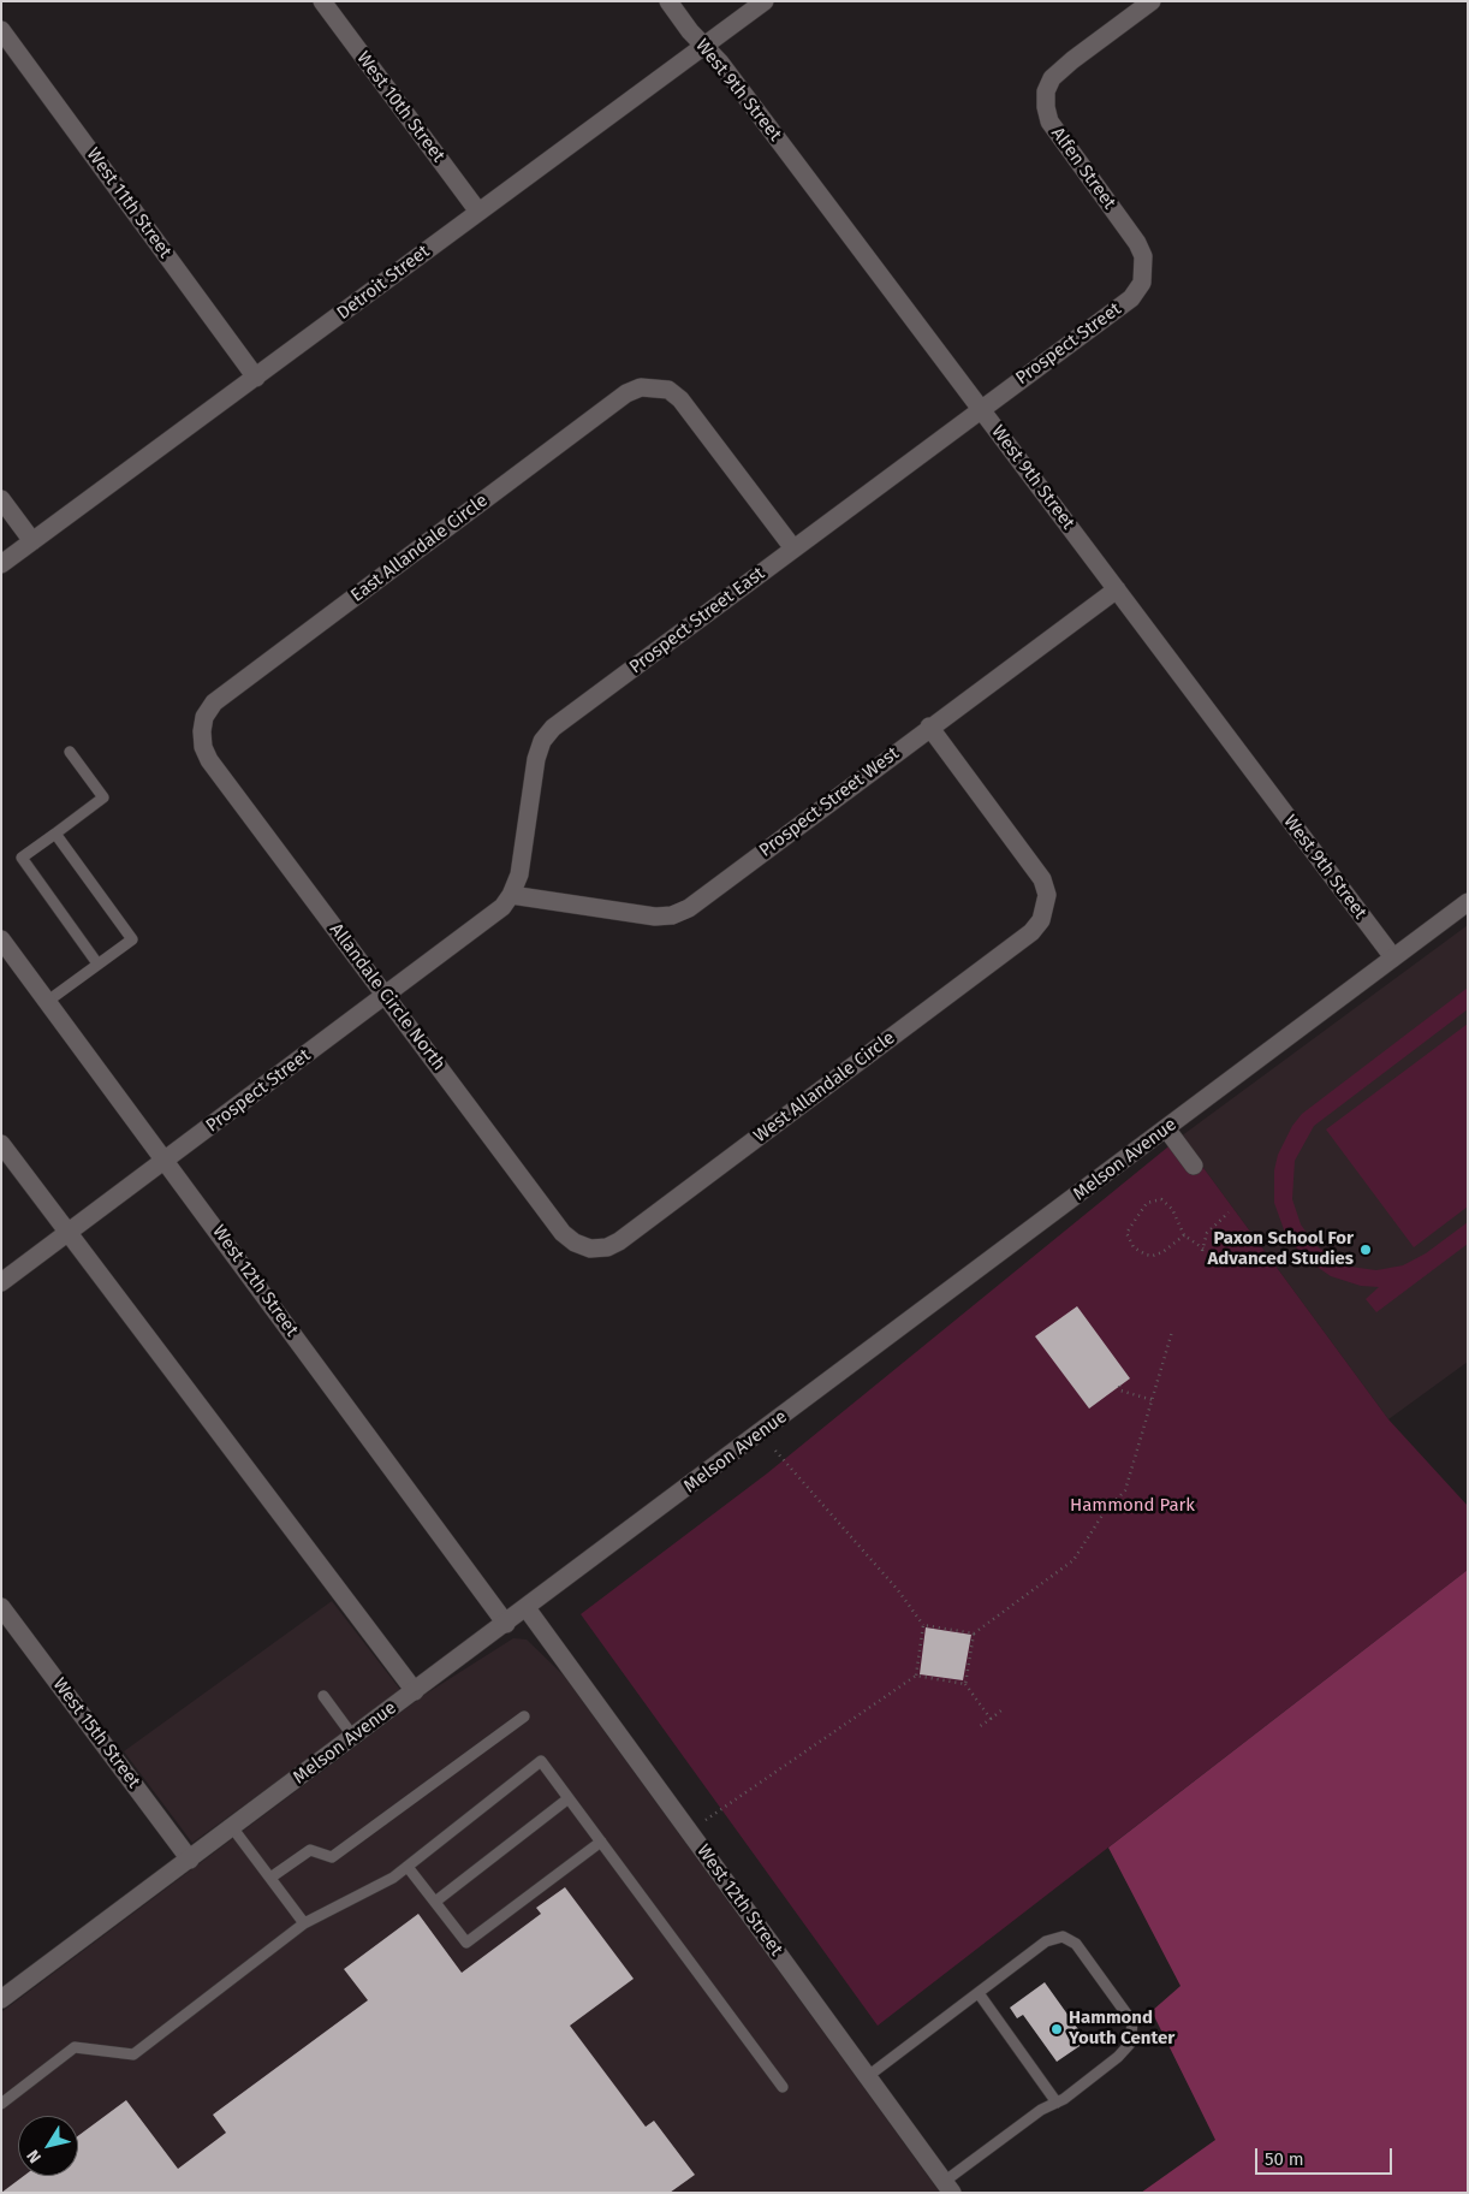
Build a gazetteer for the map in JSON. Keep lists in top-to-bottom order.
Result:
{
  "streets": {
    "street": [
      "West 9th Street",
      "West 10th Street",
      "Alfen Street",
      "West 11th Street",
      "Detroit Street",
      "Prospect Street",
      "East Allandale Circle",
      "Prospect Street East",
      "Prospect Street West",
      "Allandale Circle North",
      "West Allandale Circle",
      "Melson Avenue",
      "West 12th Street",
      "West 15th Street"
    ]
  },
  "crossings": [
    ["West 9th Street", "Detroit Street"],
    ["West 9th Street", "Prospect Street"],
    ["West 9th Street", "Prospect Street East"],
    ["West 9th Street", "Prospect Street West"],
    ["West 9th Street", "Melson Avenue"],
    ["West 10th Street", "Detroit Street"],
    ["Alfen Street", "Prospect Street"],
    ["West 11th Street", "Detroit Street"],
    ["Prospect Street", "Prospect Street East"],
    ["Prospect Street", "Prospect Street West"],
    ["Prospect Street", "Allandale Circle North"],
    ["Prospect Street", "West 12th Street"],
    ["East Allandale Circle", "Prospect Street East"],
    ["East Allandale Circle", "Allandale Circle North"],
    ["Prospect Street East", "Prospect Street West"],
    ["Prospect Street West", "West Allandale Circle"],
    ["Allandale Circle North", "West Allandale Circle"],
    ["Melson Avenue", "West 12th Street"],
    ["Melson Avenue", "West 15th Street"]
  ],
  "parks": ["Hammond Park"],
  "places": ["Paxon School For Advanced Studies", "Hammond Youth Center"],
  "scale_bar": "50 m",
  "north": "bottom left"
}
